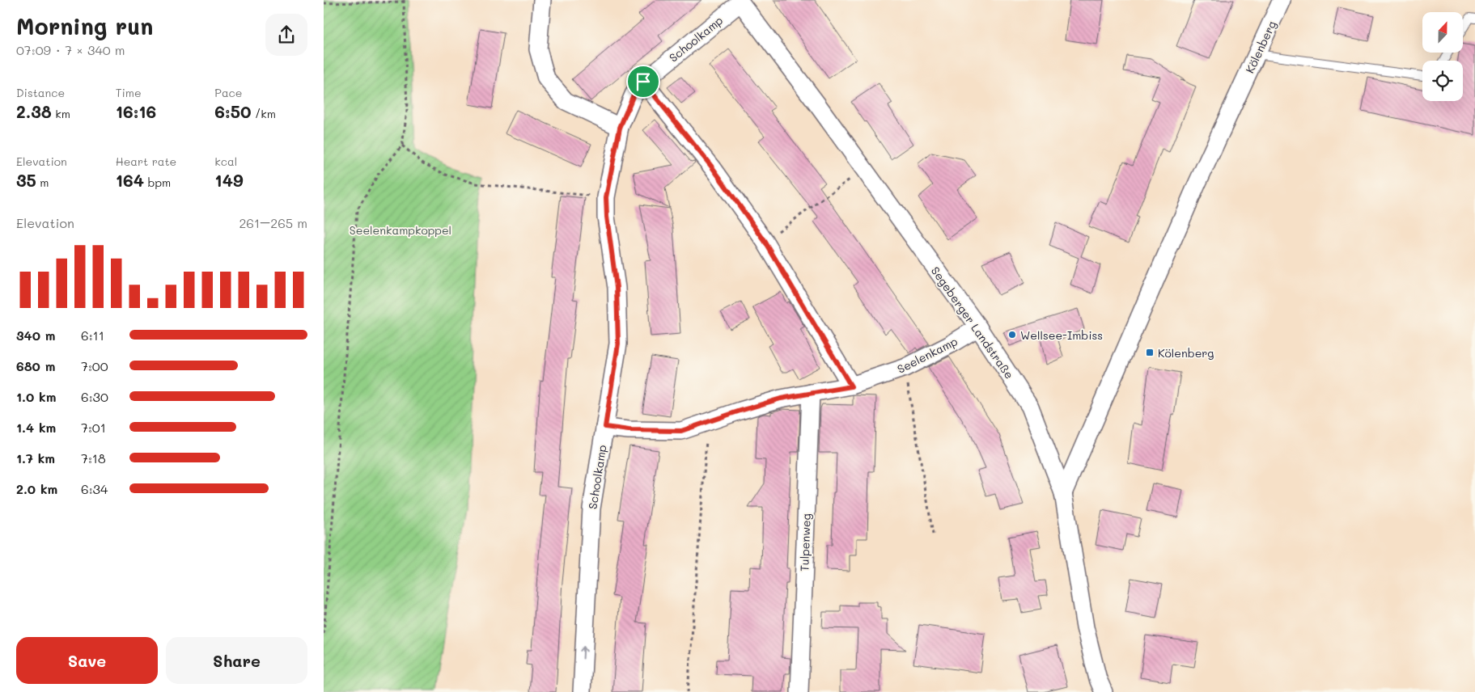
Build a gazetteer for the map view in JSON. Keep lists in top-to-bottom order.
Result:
{
  "streets": {
    "street": [
      "Schoolkamp",
      "Kölenberg",
      "Segeberger Landstraße",
      "Seelenkamp",
      "Tulpenweg"
    ]
  },
  "crossings": [
    ["Schoolkamp", "Segeberger Landstraße"],
    ["Schoolkamp", "Seelenkamp"],
    ["Kölenberg", "Segeberger Landstraße"],
    ["Segeberger Landstraße", "Seelenkamp"],
    ["Seelenkamp", "Tulpenweg"]
  ],
  "one_way": ["Schoolkamp"],
  "parks": ["Seelenkampkoppel"],
  "places": {
    "other": ["Wellsee-Imbiss"],
    "transit": ["Kölenberg"]
  },
  "north": "top",
  "page": {
    "heading": ["Morning run", "07:09 · 7 × 340 m"],
    "stats": [
      ["Distance", "2.38 km"],
      ["Time", "16:16"],
      ["Pace", "6:50 /km"],
      ["Elevation", "35 m"],
      ["Heart rate", "164 bpm"],
      ["kcal", "149"]
    ],
    "chart": ["Elevation", "261–265 m"],
    "list": [
      {
        "name": "340 m",
        "note": "6:11"
      },
      {
        "name": "680 m",
        "note": "7:00"
      },
      {
        "name": "1.0 km",
        "note": "6:30"
      },
      {
        "name": "1.4 km",
        "note": "7:01"
      },
      {
        "name": "1.7 km",
        "note": "7:18"
      },
      {
        "name": "2.0 km",
        "note": "6:34"
      }
    ],
    "buttons": ["Save", "Share"]
  }
}
